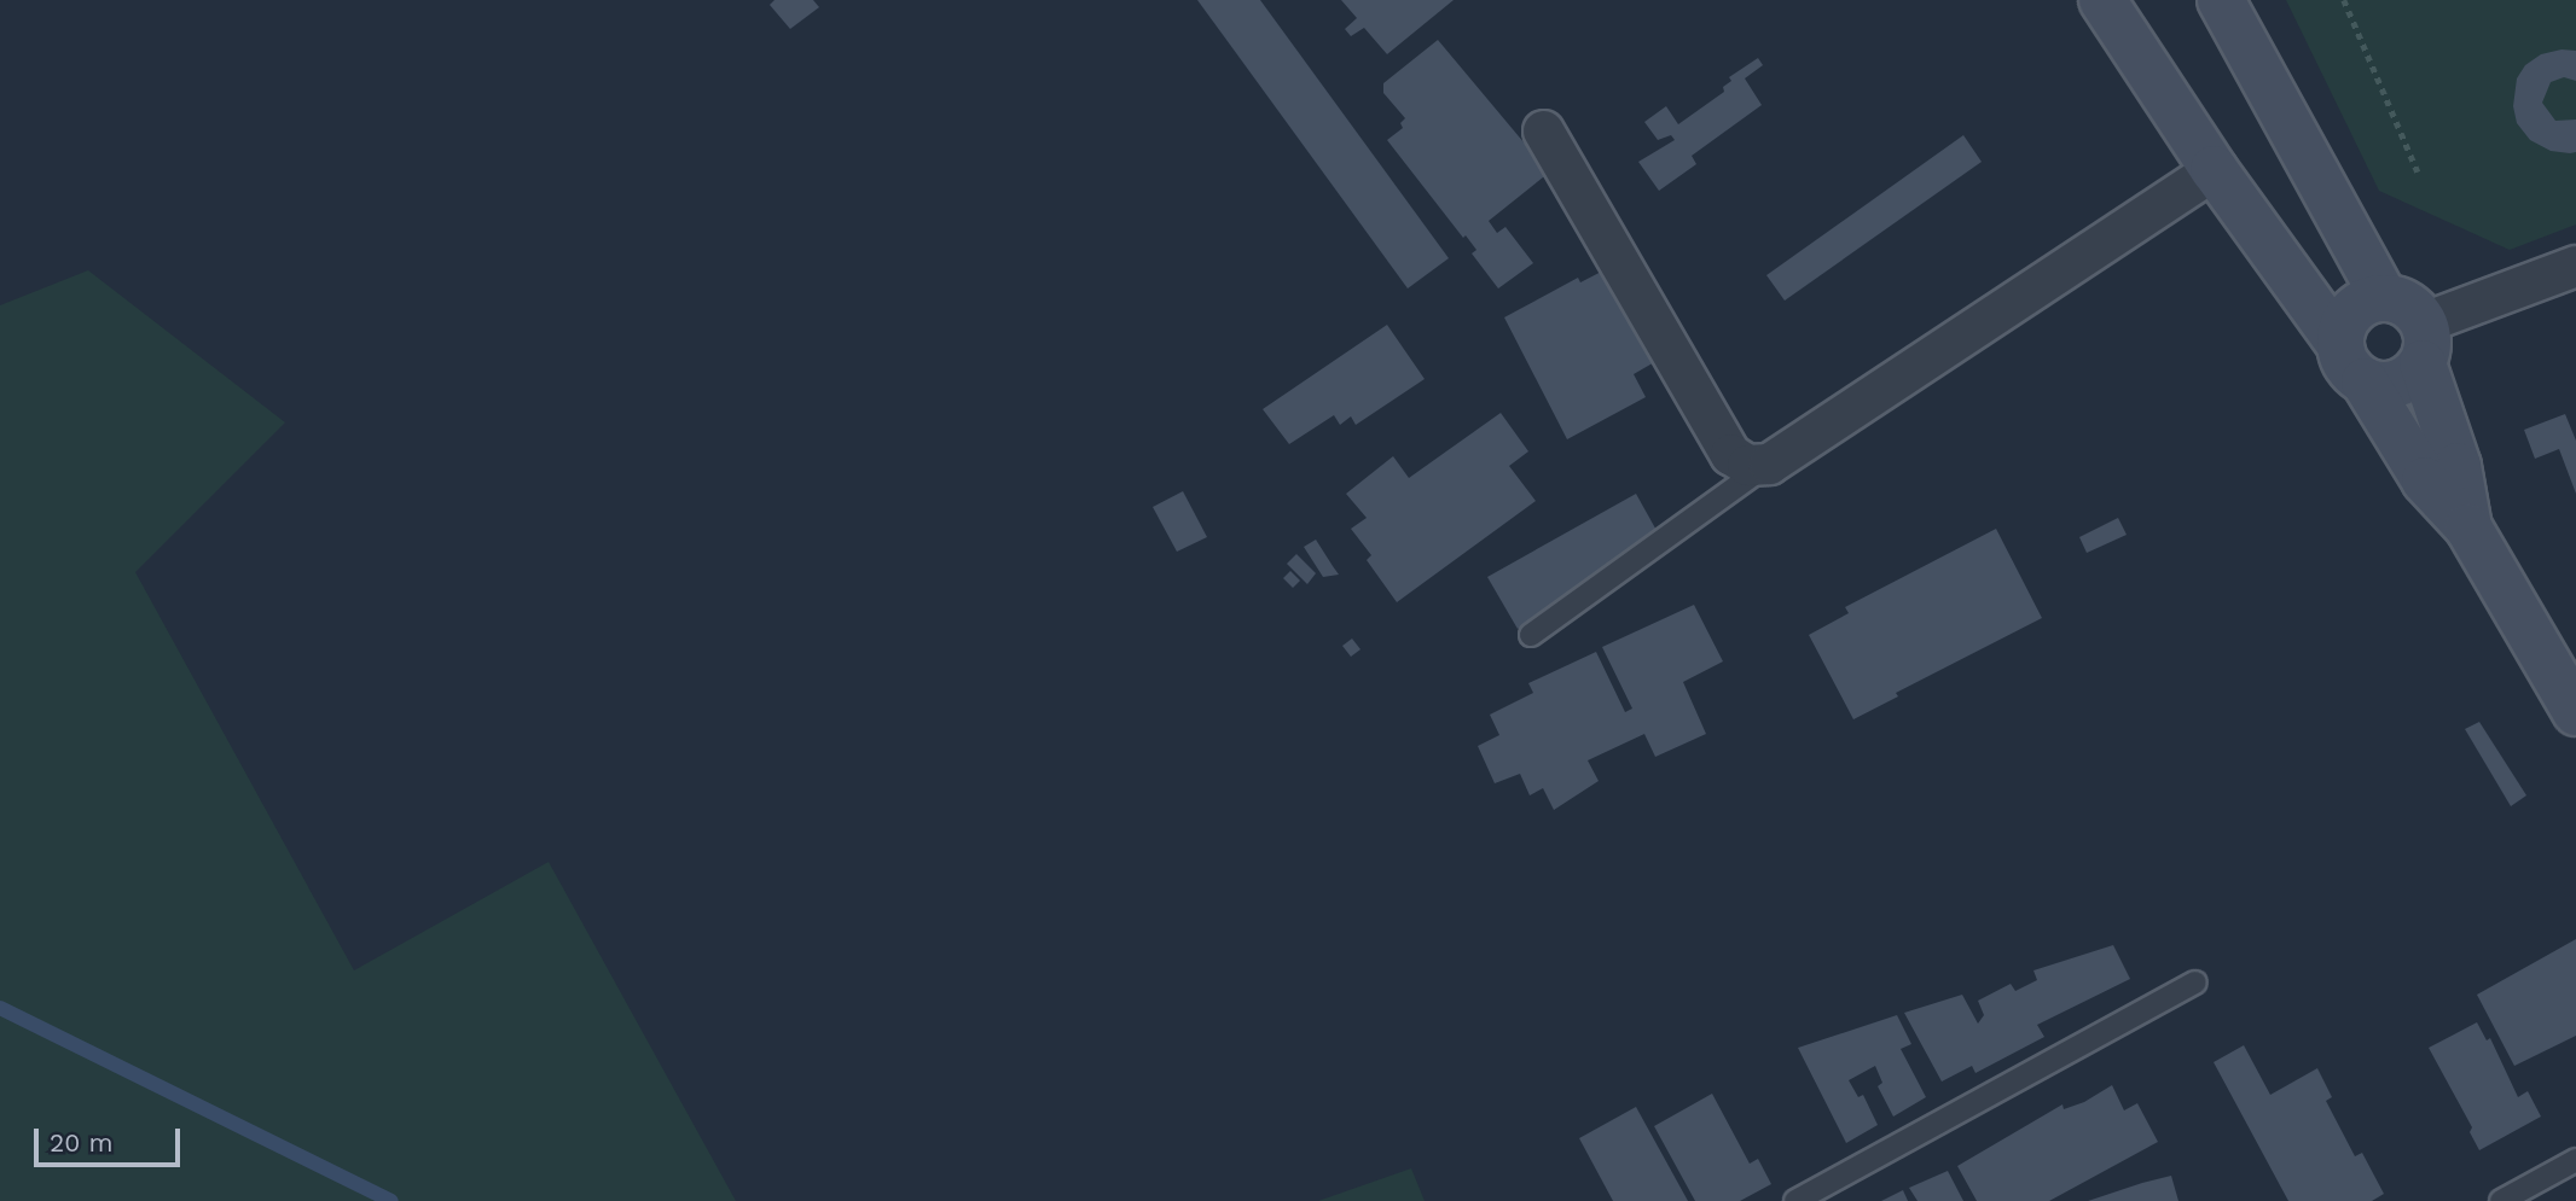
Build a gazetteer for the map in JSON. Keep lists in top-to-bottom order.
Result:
{
  "scale_bar": "20 m"
}
